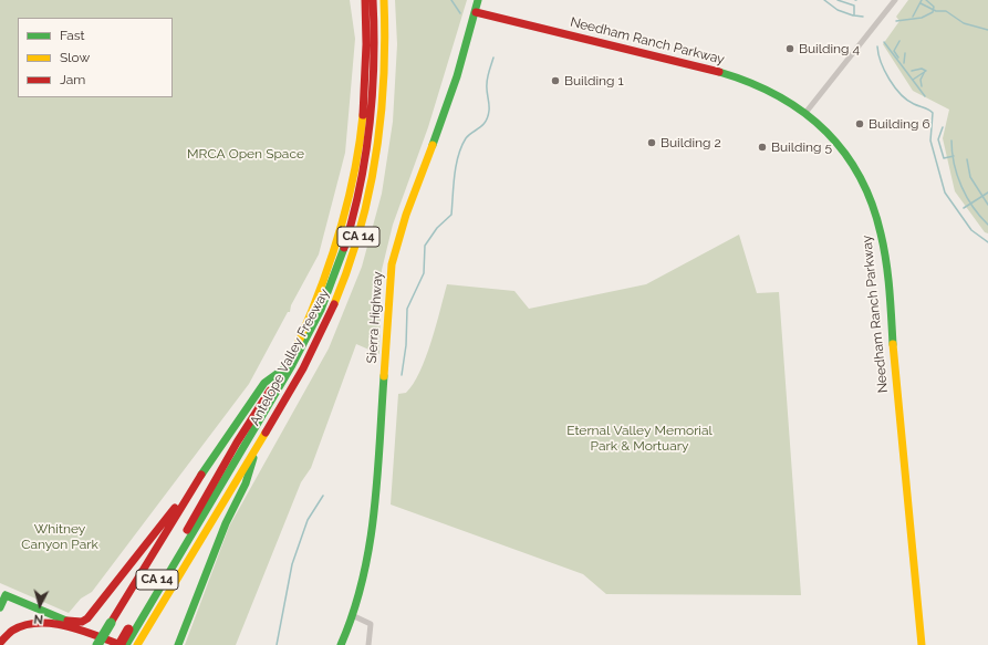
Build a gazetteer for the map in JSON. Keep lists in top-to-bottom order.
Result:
{
  "streets": {
    "main road": [
      "Needham Ranch Parkway",
      "CA 14",
      "Sierra Highway",
      "Antelope Valley Freeway"
    ]
  },
  "crossings": [
    ["Needham Ranch Parkway", "Sierra Highway"]
  ],
  "parks": ["MRCA Open Space", "Eternal Valley Memorial Park & Mortuary", "Whitney Canyon Park"],
  "places": [
    "Building 4",
    "Building 1",
    "Building 6",
    "Building 2",
    "Building 5"
  ],
  "legend": ["Fast", "Slow", "Jam"],
  "north": "bottom"
}
